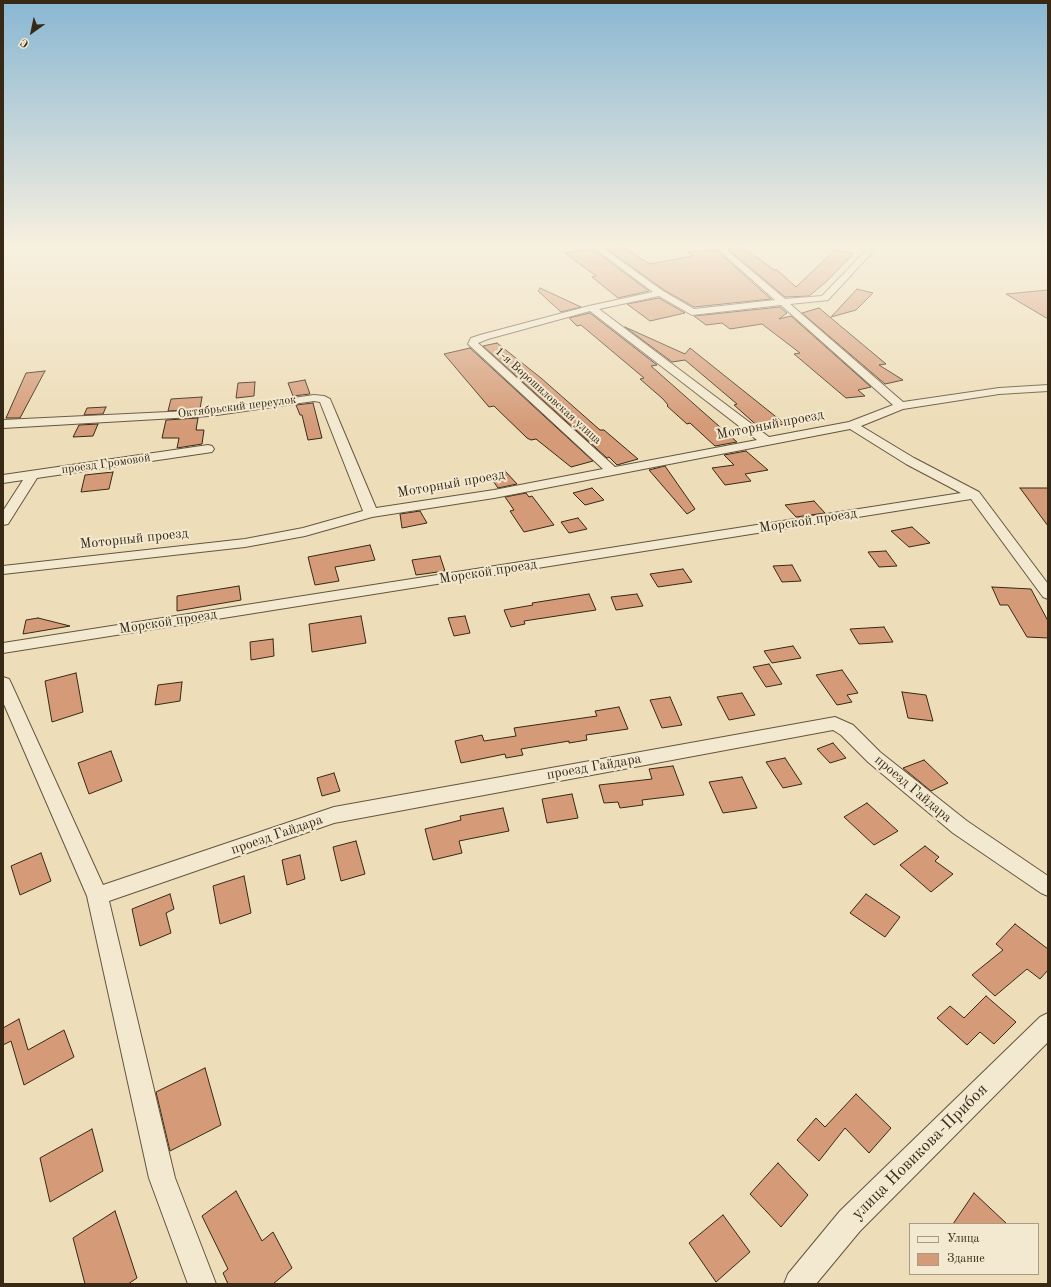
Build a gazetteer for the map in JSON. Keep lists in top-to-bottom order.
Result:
{
  "streets": {
    "street": [
      "1-я Ворошиловская улица",
      "Октябрьский переулок",
      "Моторный проезд",
      "проезд Громовой",
      "Морской проезд",
      "проезд Гайдара",
      "улица Новикова-Прибоя"
    ]
  },
  "crossings": [
    ["1-я Ворошиловская улица", "Моторный проезд"],
    ["Октябрьский переулок", "Моторный проезд"]
  ],
  "legend": ["Улица", "Здание"],
  "north": "bottom left"
}
